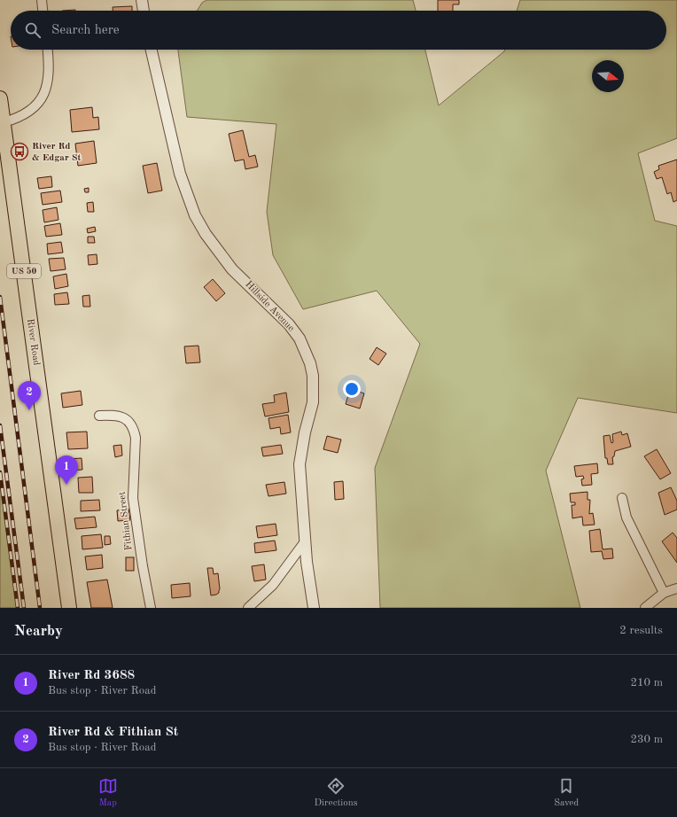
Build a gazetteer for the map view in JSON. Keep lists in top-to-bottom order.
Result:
{
  "streets": {
    "main road": ["US 50", "River Road"],
    "street": ["Hillside Avenue", "Fithian Street"]
  },
  "places": {
    "bus stop": ["River Rd & Edgar St"]
  },
  "north": "right",
  "page": {
    "search": "Search here",
    "pins": ["2", "1"],
    "heading": ["Nearby", "2 results"],
    "list": [
      {
        "mark": "1",
        "name": "River Rd 3688",
        "note": "Bus stop · River Road",
        "value": "210 m"
      },
      {
        "mark": "2",
        "name": "River Rd & Fithian St",
        "note": "Bus stop · River Road",
        "value": "230 m"
      }
    ],
    "nav": ["Map", "Directions", "Saved"]
  }
}
